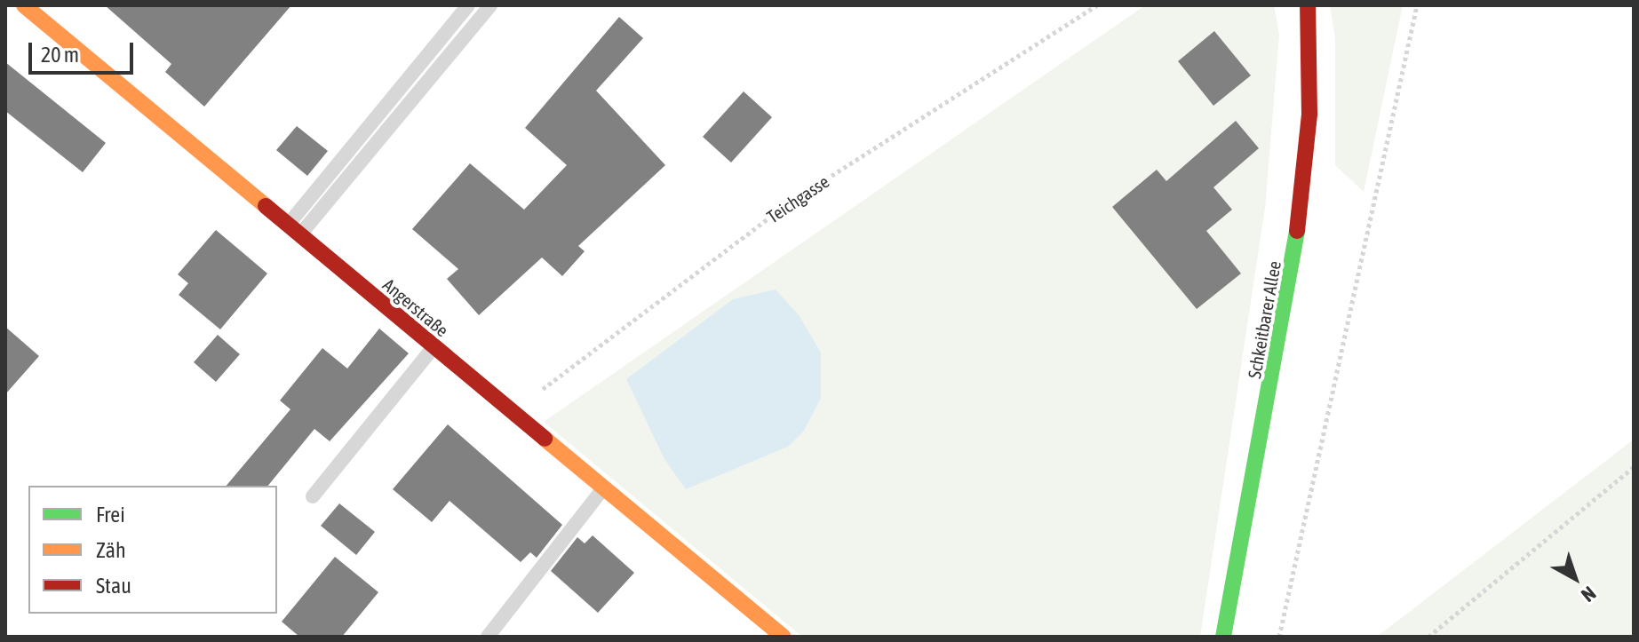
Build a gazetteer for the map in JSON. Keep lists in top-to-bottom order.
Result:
{
  "streets": {
    "street": ["Angerstraße", "Schkeitbarer Allee"],
    "path": ["Teichgasse"]
  },
  "crossings": [
    ["Teichgasse", "Angerstraße"]
  ],
  "legend": ["Frei", "Zäh", "Stau"],
  "scale_bar": "20 m",
  "north": "bottom right"
}
